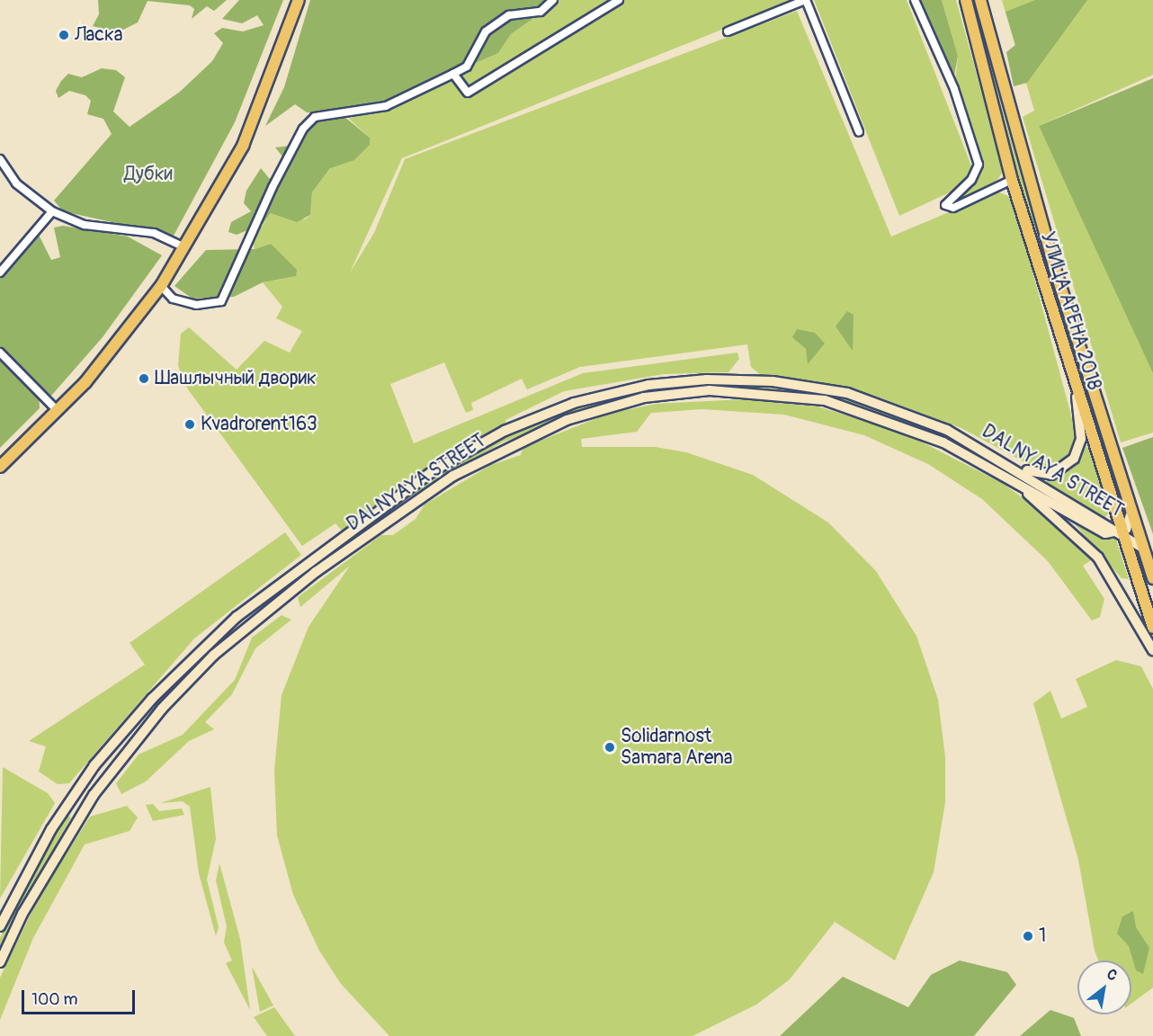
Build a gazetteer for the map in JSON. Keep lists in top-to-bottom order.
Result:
{
  "streets": {
    "main road": ["УЛИЦА АРЕНА 2018", "DALNYAYA STREET"]
  },
  "crossings": [
    ["УЛИЦА АРЕНА 2018", "DALNYAYA STREET"]
  ],
  "parks": ["Дубки"],
  "places": [
    "Ласка",
    "Шашлычный дворик",
    "Kvadrorent163",
    "Solidarnost Samara Arena",
    "1"
  ],
  "scale_bar": "100 m",
  "north": "top right"
}
